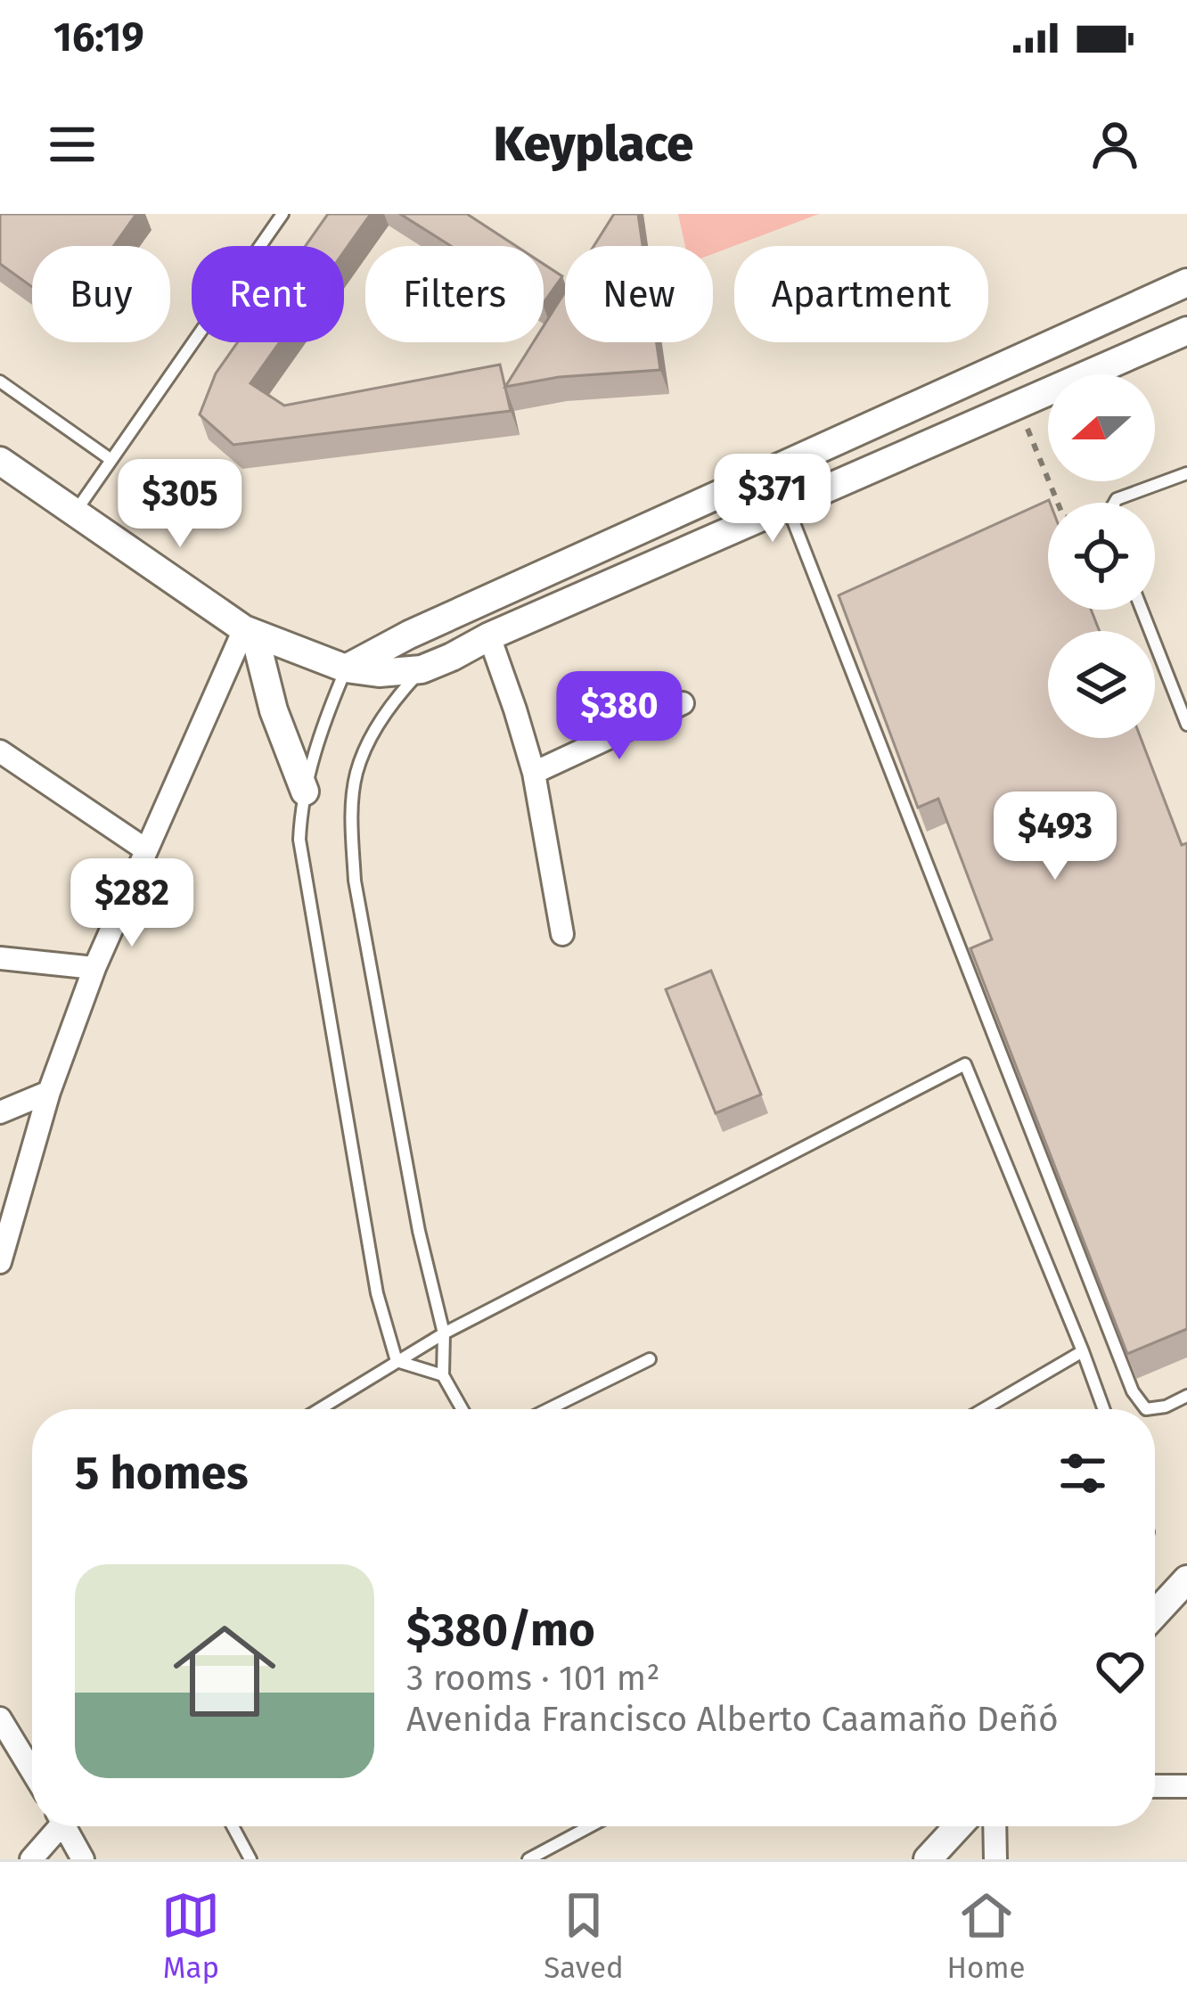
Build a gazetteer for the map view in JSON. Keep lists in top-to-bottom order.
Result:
{
  "north": "left",
  "page": {
    "status": "16:19",
    "header": "Keyplace",
    "chip": [
      "Buy",
      "Rent",
      "Filters",
      "New",
      "Apartment"
    ],
    "price": [
      "$371",
      "$305",
      "$380",
      "$493",
      "$282"
    ],
    "heading": "5 homes",
    "list": [
      {
        "name": "$380/mo",
        "note": "3 rooms · 101 m² · Avenida Francisco Alberto Caamaño Deñó"
      }
    ],
    "tabs": ["Map", "Saved", "Home"]
  }
}
